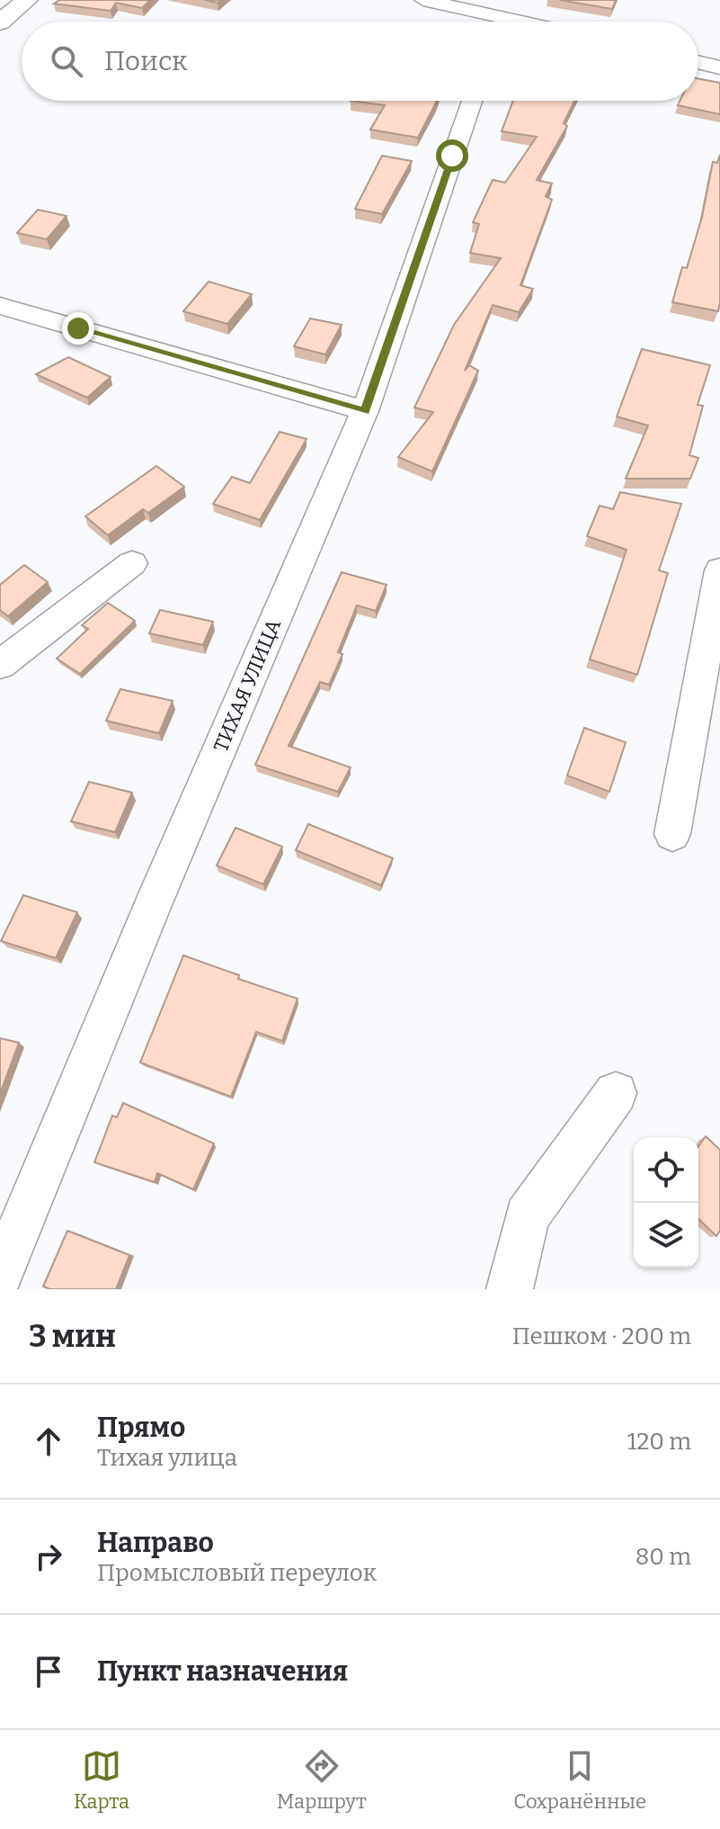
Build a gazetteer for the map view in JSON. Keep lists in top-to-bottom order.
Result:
{
  "streets": {
    "street": ["ТИХАЯ УЛИЦА"]
  },
  "page": {
    "search": "Поиск",
    "heading": ["3 мин", "Пешком · 200 m"],
    "list": [
      ["Прямо", "Тихая улица", "120 m"],
      ["Направо", "Промысловый переулок", "80 m"],
      "Пункт назначения"
    ],
    "nav": ["Карта", "Маршрут", "Сохранённые"]
  }
}
